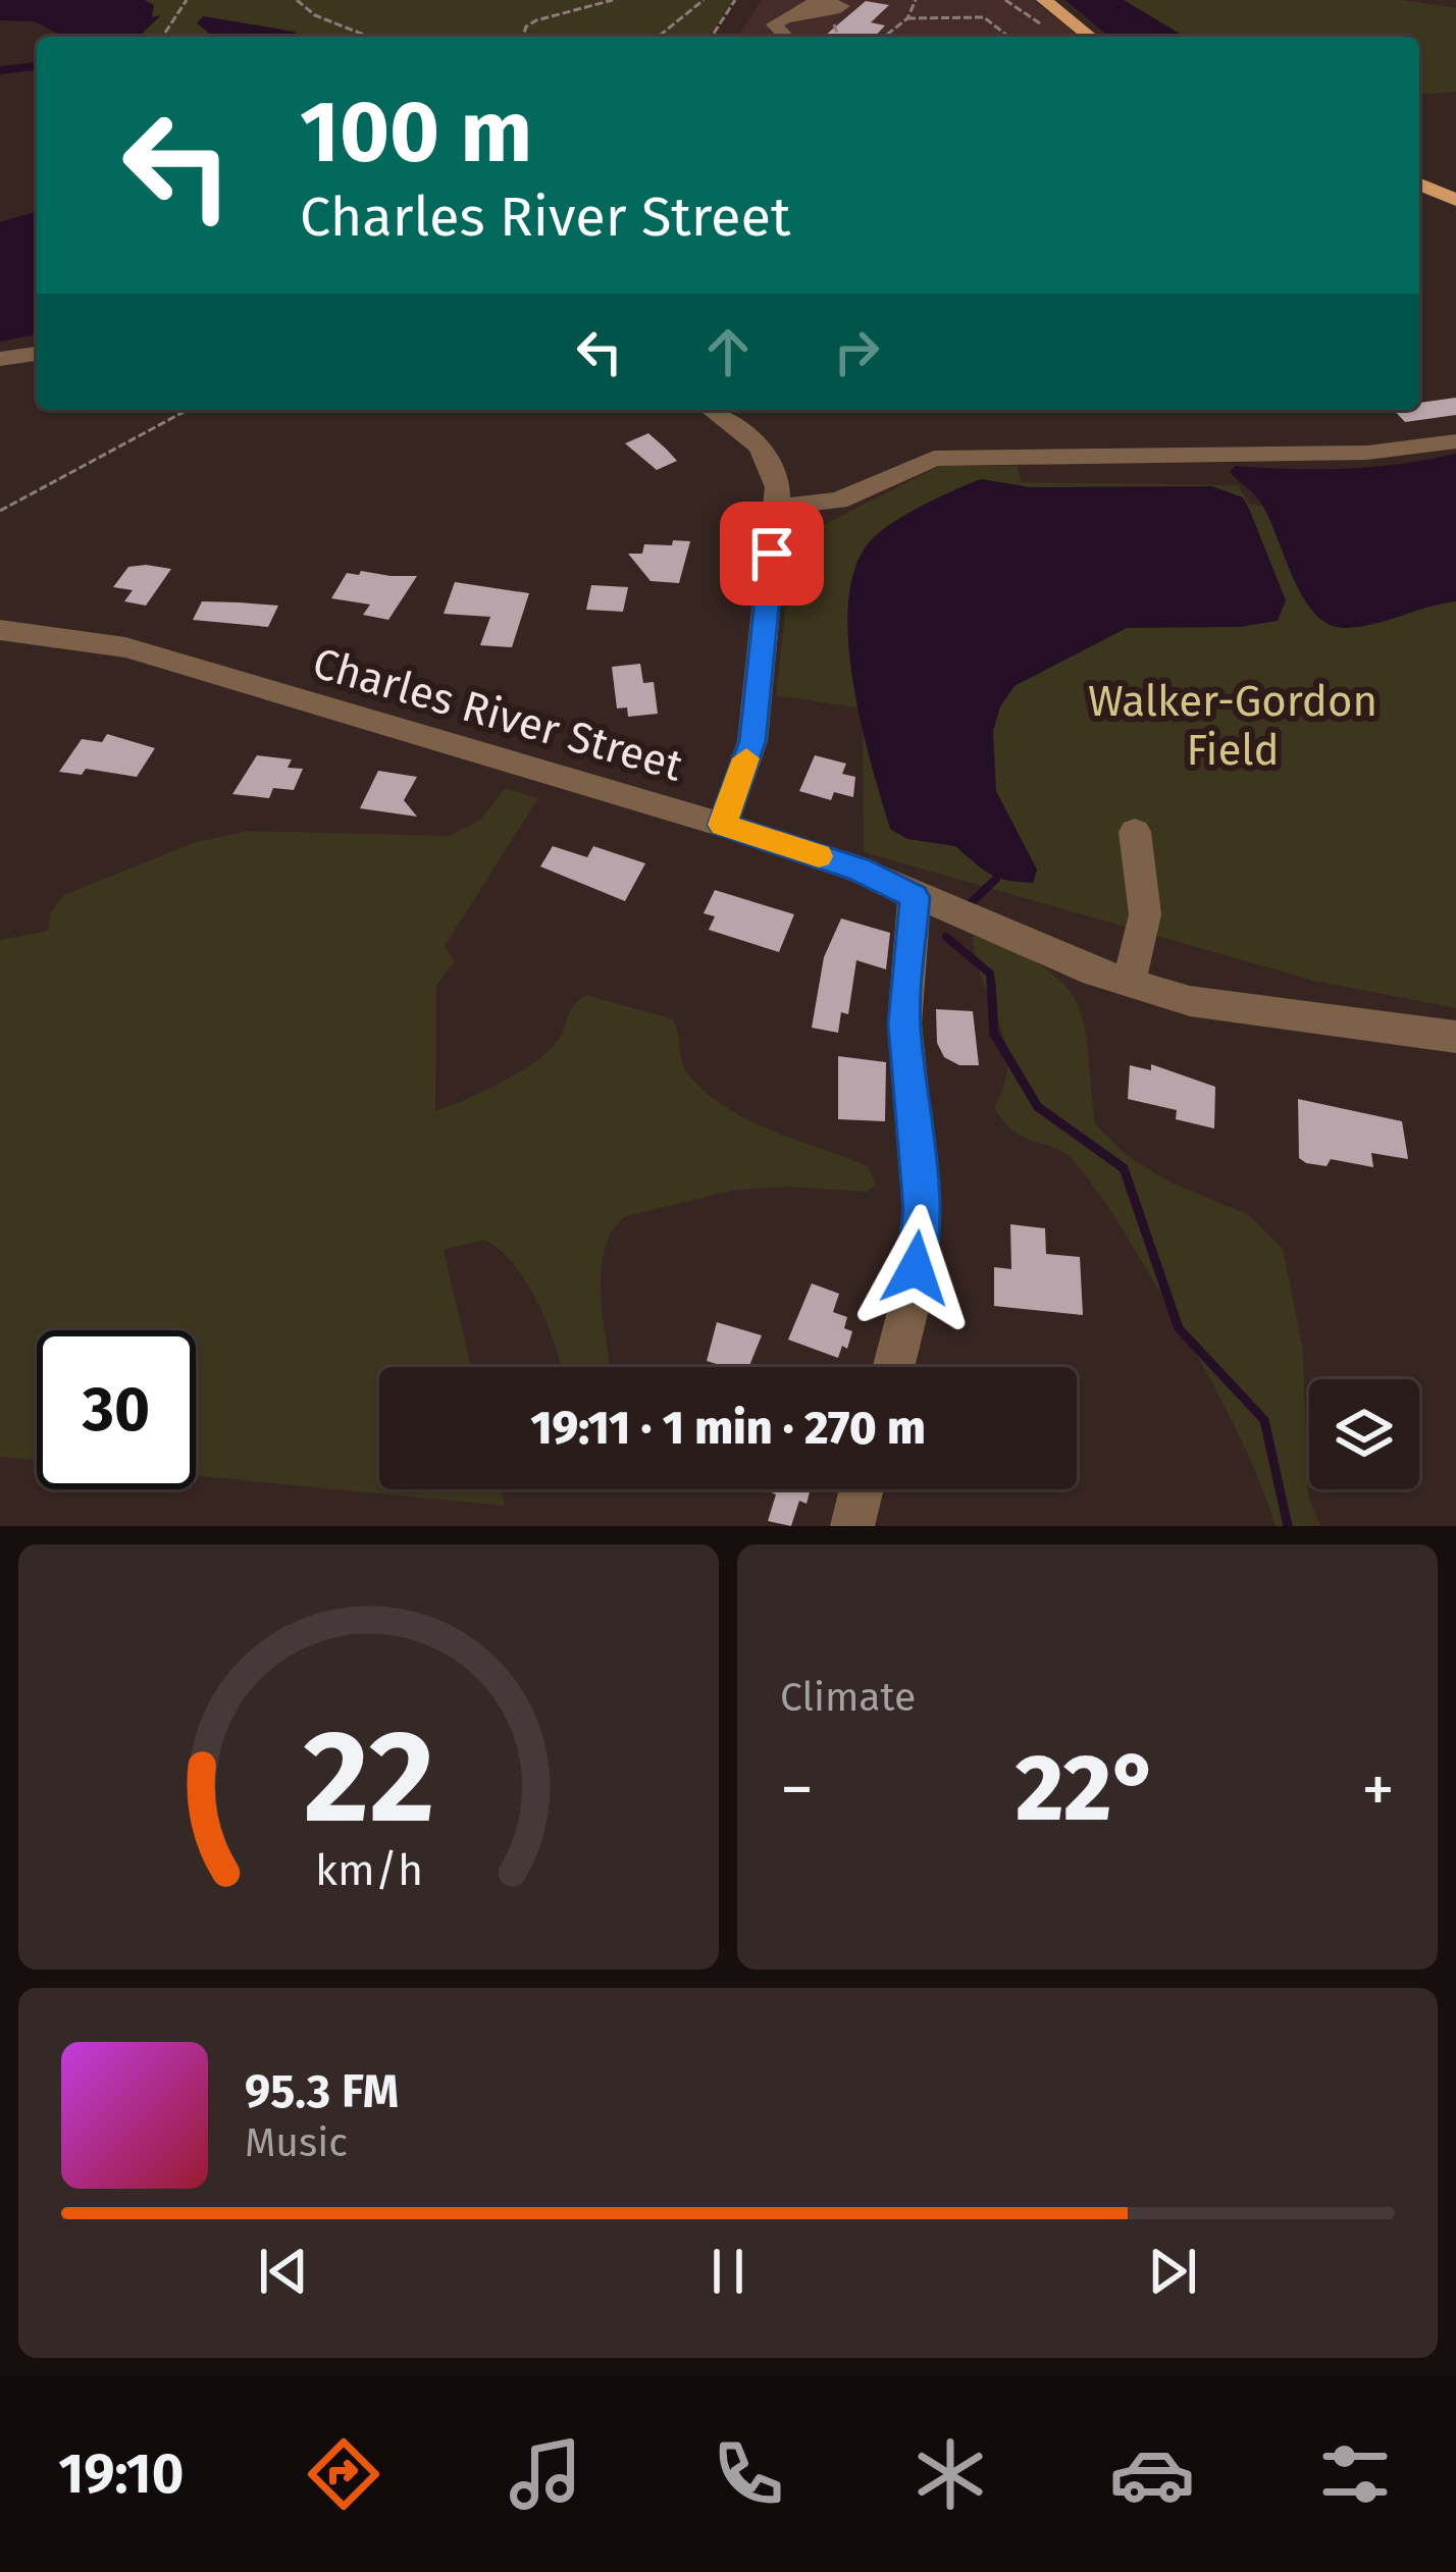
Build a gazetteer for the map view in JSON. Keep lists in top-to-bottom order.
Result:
{
  "streets": {
    "street": ["Charles River Street"]
  },
  "parks": ["Walker-Gordon Field"],
  "page": {
    "turn": ["100 m", "Charles River Street"],
    "limit": "30",
    "trip": "19:11 · 1 min · 270 m",
    "tile": "Climate",
    "heat": ["−", "22°", "+"],
    "song": ["95.3 FM", "Music"],
    "tabs": "19:10",
    "gauge": ["22", "km/h"]
  }
}
